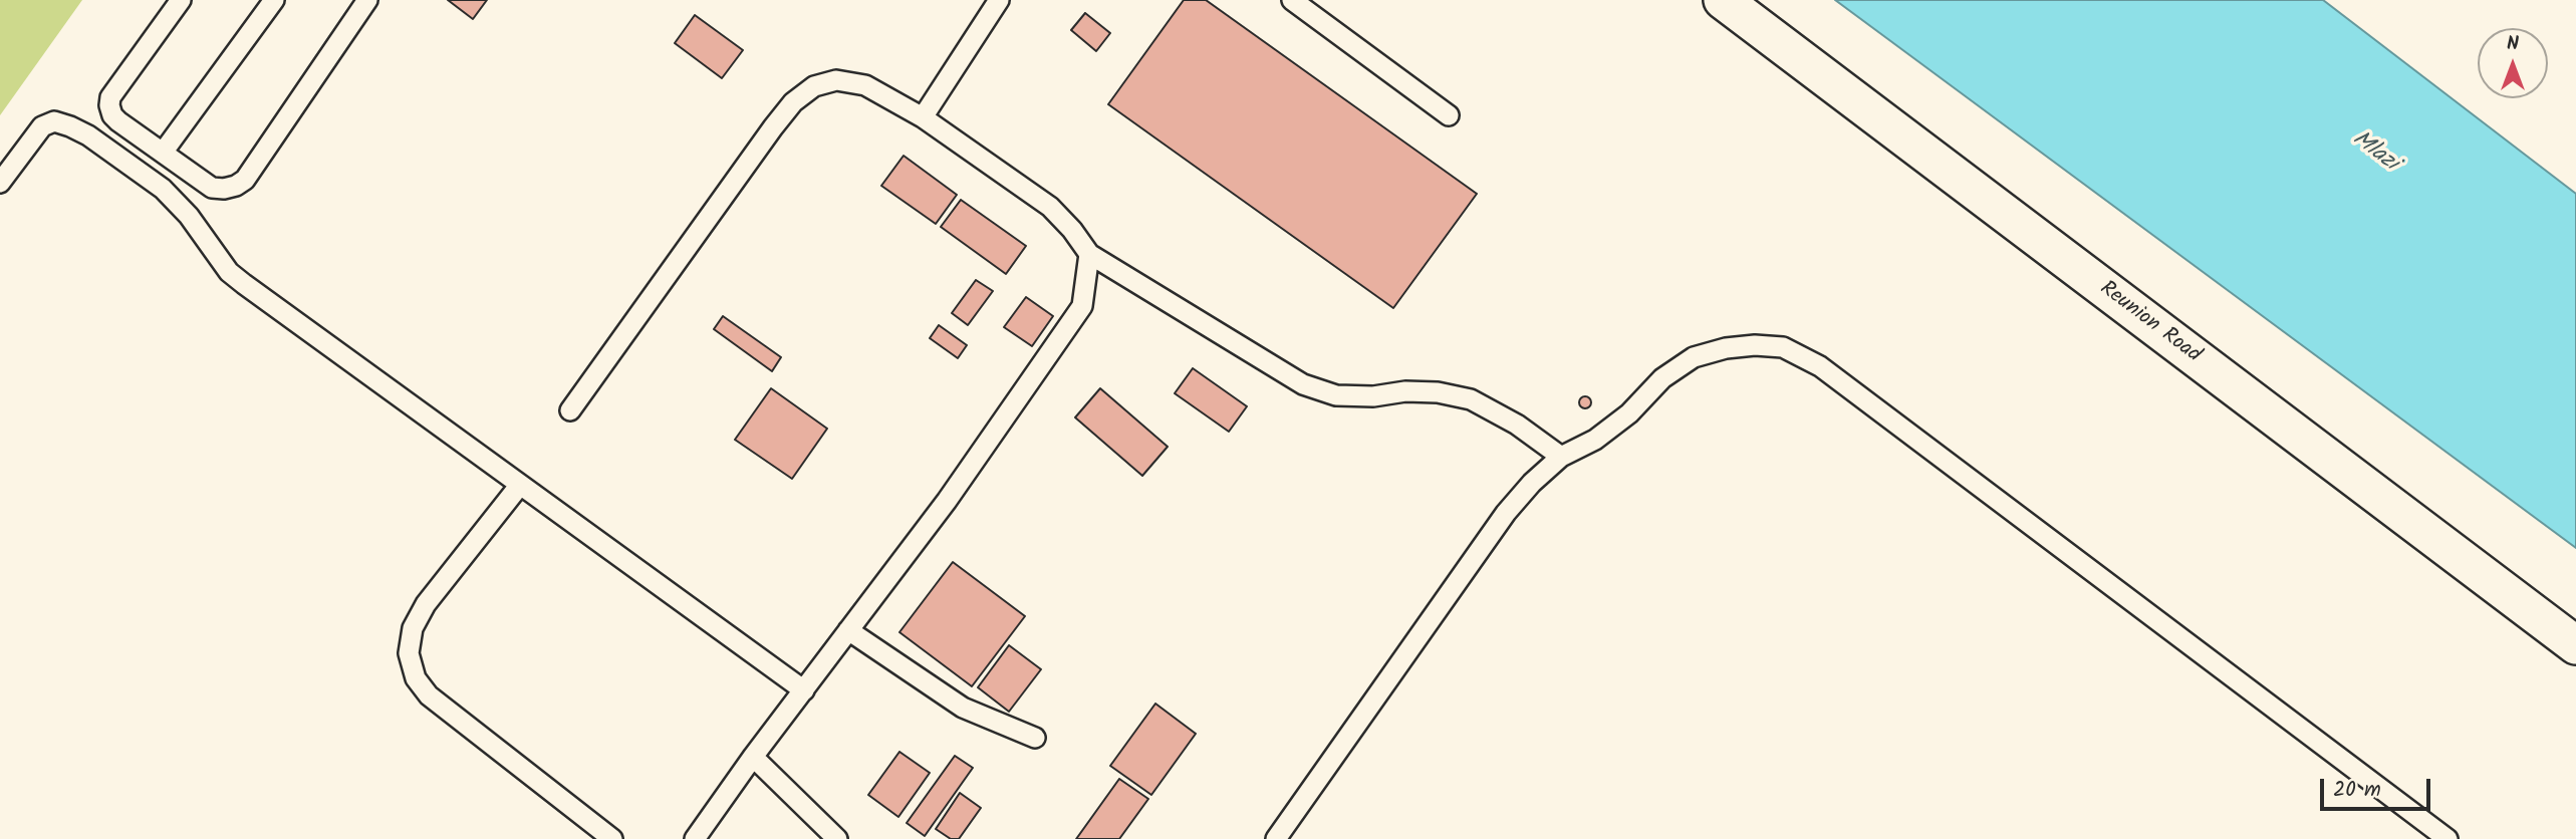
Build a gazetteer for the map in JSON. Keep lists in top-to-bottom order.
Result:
{
  "streets": {
    "street": ["Reunion Road"]
  },
  "water": ["Mlazi"],
  "scale_bar": "20 m",
  "north": "top"
}
